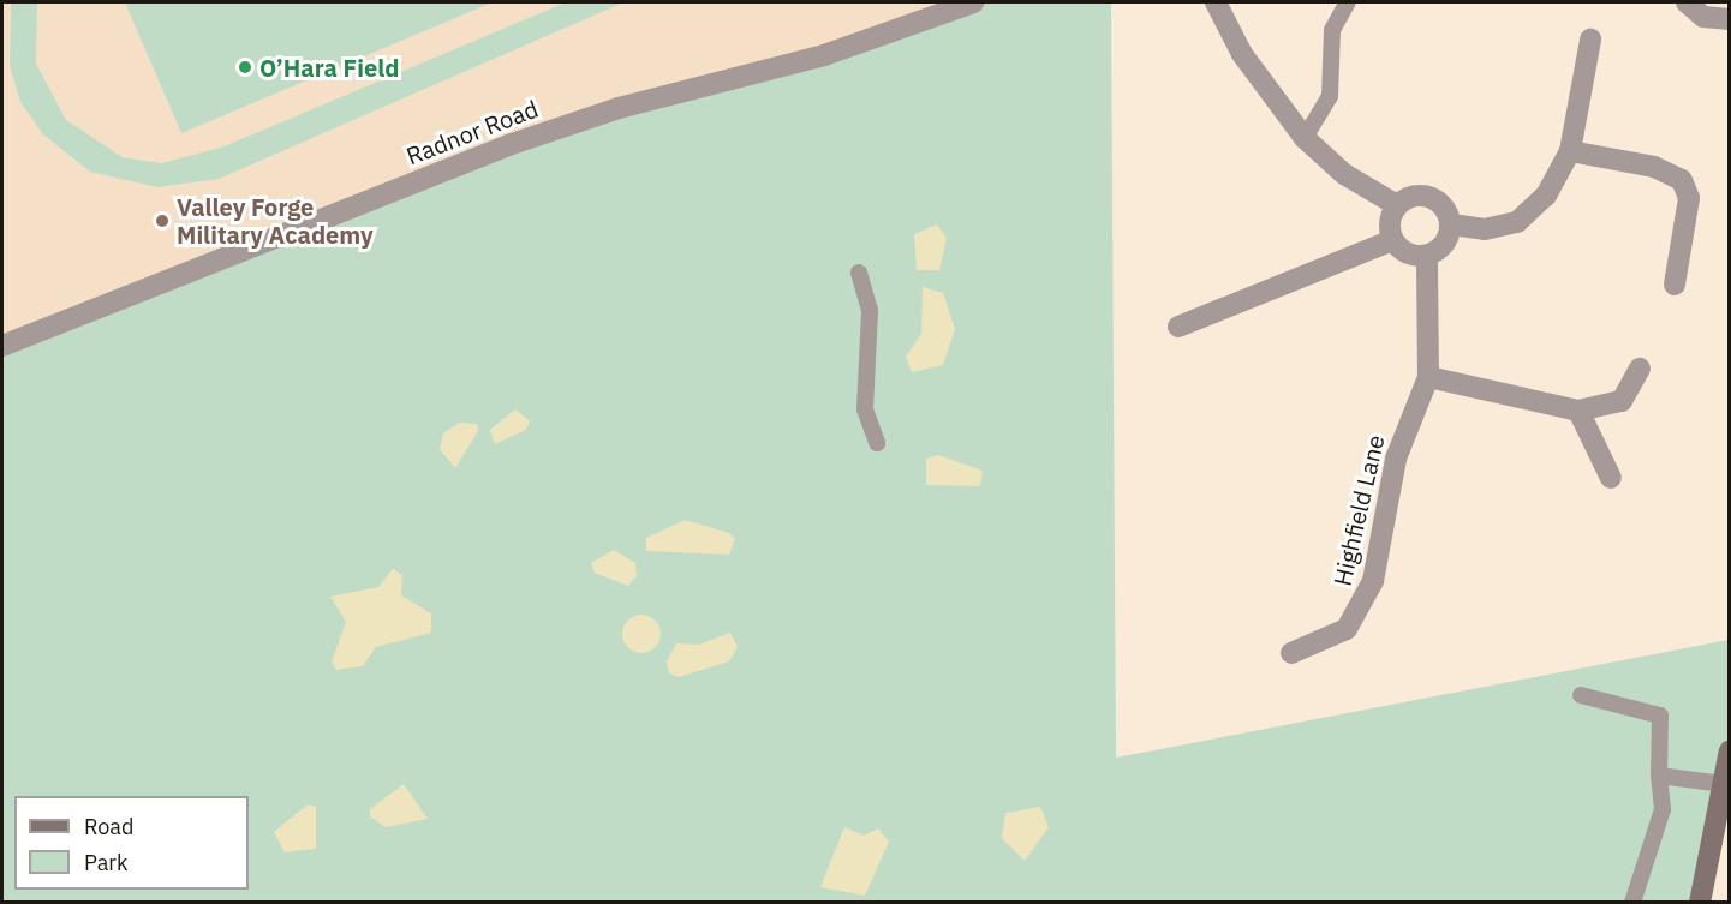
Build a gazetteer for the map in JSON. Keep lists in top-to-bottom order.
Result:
{
  "streets": {
    "street": ["Radnor Road", "Highfield Lane"]
  },
  "places": ["O’Hara Field", "Valley Forge Military Academy"],
  "legend": ["Road", "Park"]
}
